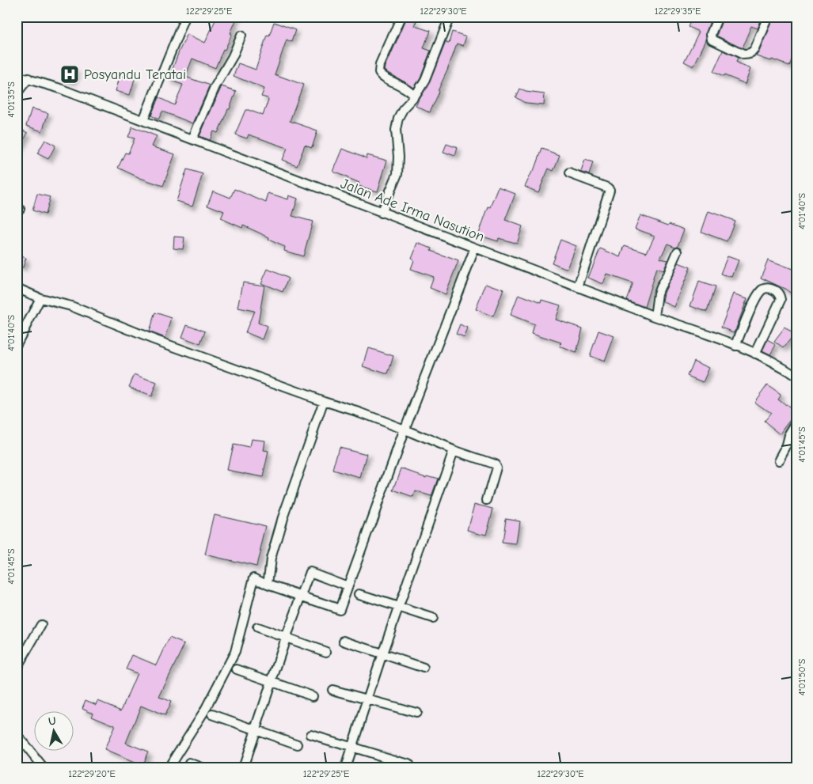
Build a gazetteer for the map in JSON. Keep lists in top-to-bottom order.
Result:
{
  "streets": {
    "street": ["Jalan Ade Irma Nasution"]
  },
  "places": {
    "hospital": ["Posyandu Teratai"]
  },
  "north": "top",
  "coordinates": [
    "122°29'25\"E",
    "122°29'30\"E",
    "122°29'35\"E",
    "4°01'35\"S",
    "4°01'40\"S",
    "4°01'45\"S",
    "4°01'50\"S",
    "122°29'20\"E"
  ]
}
